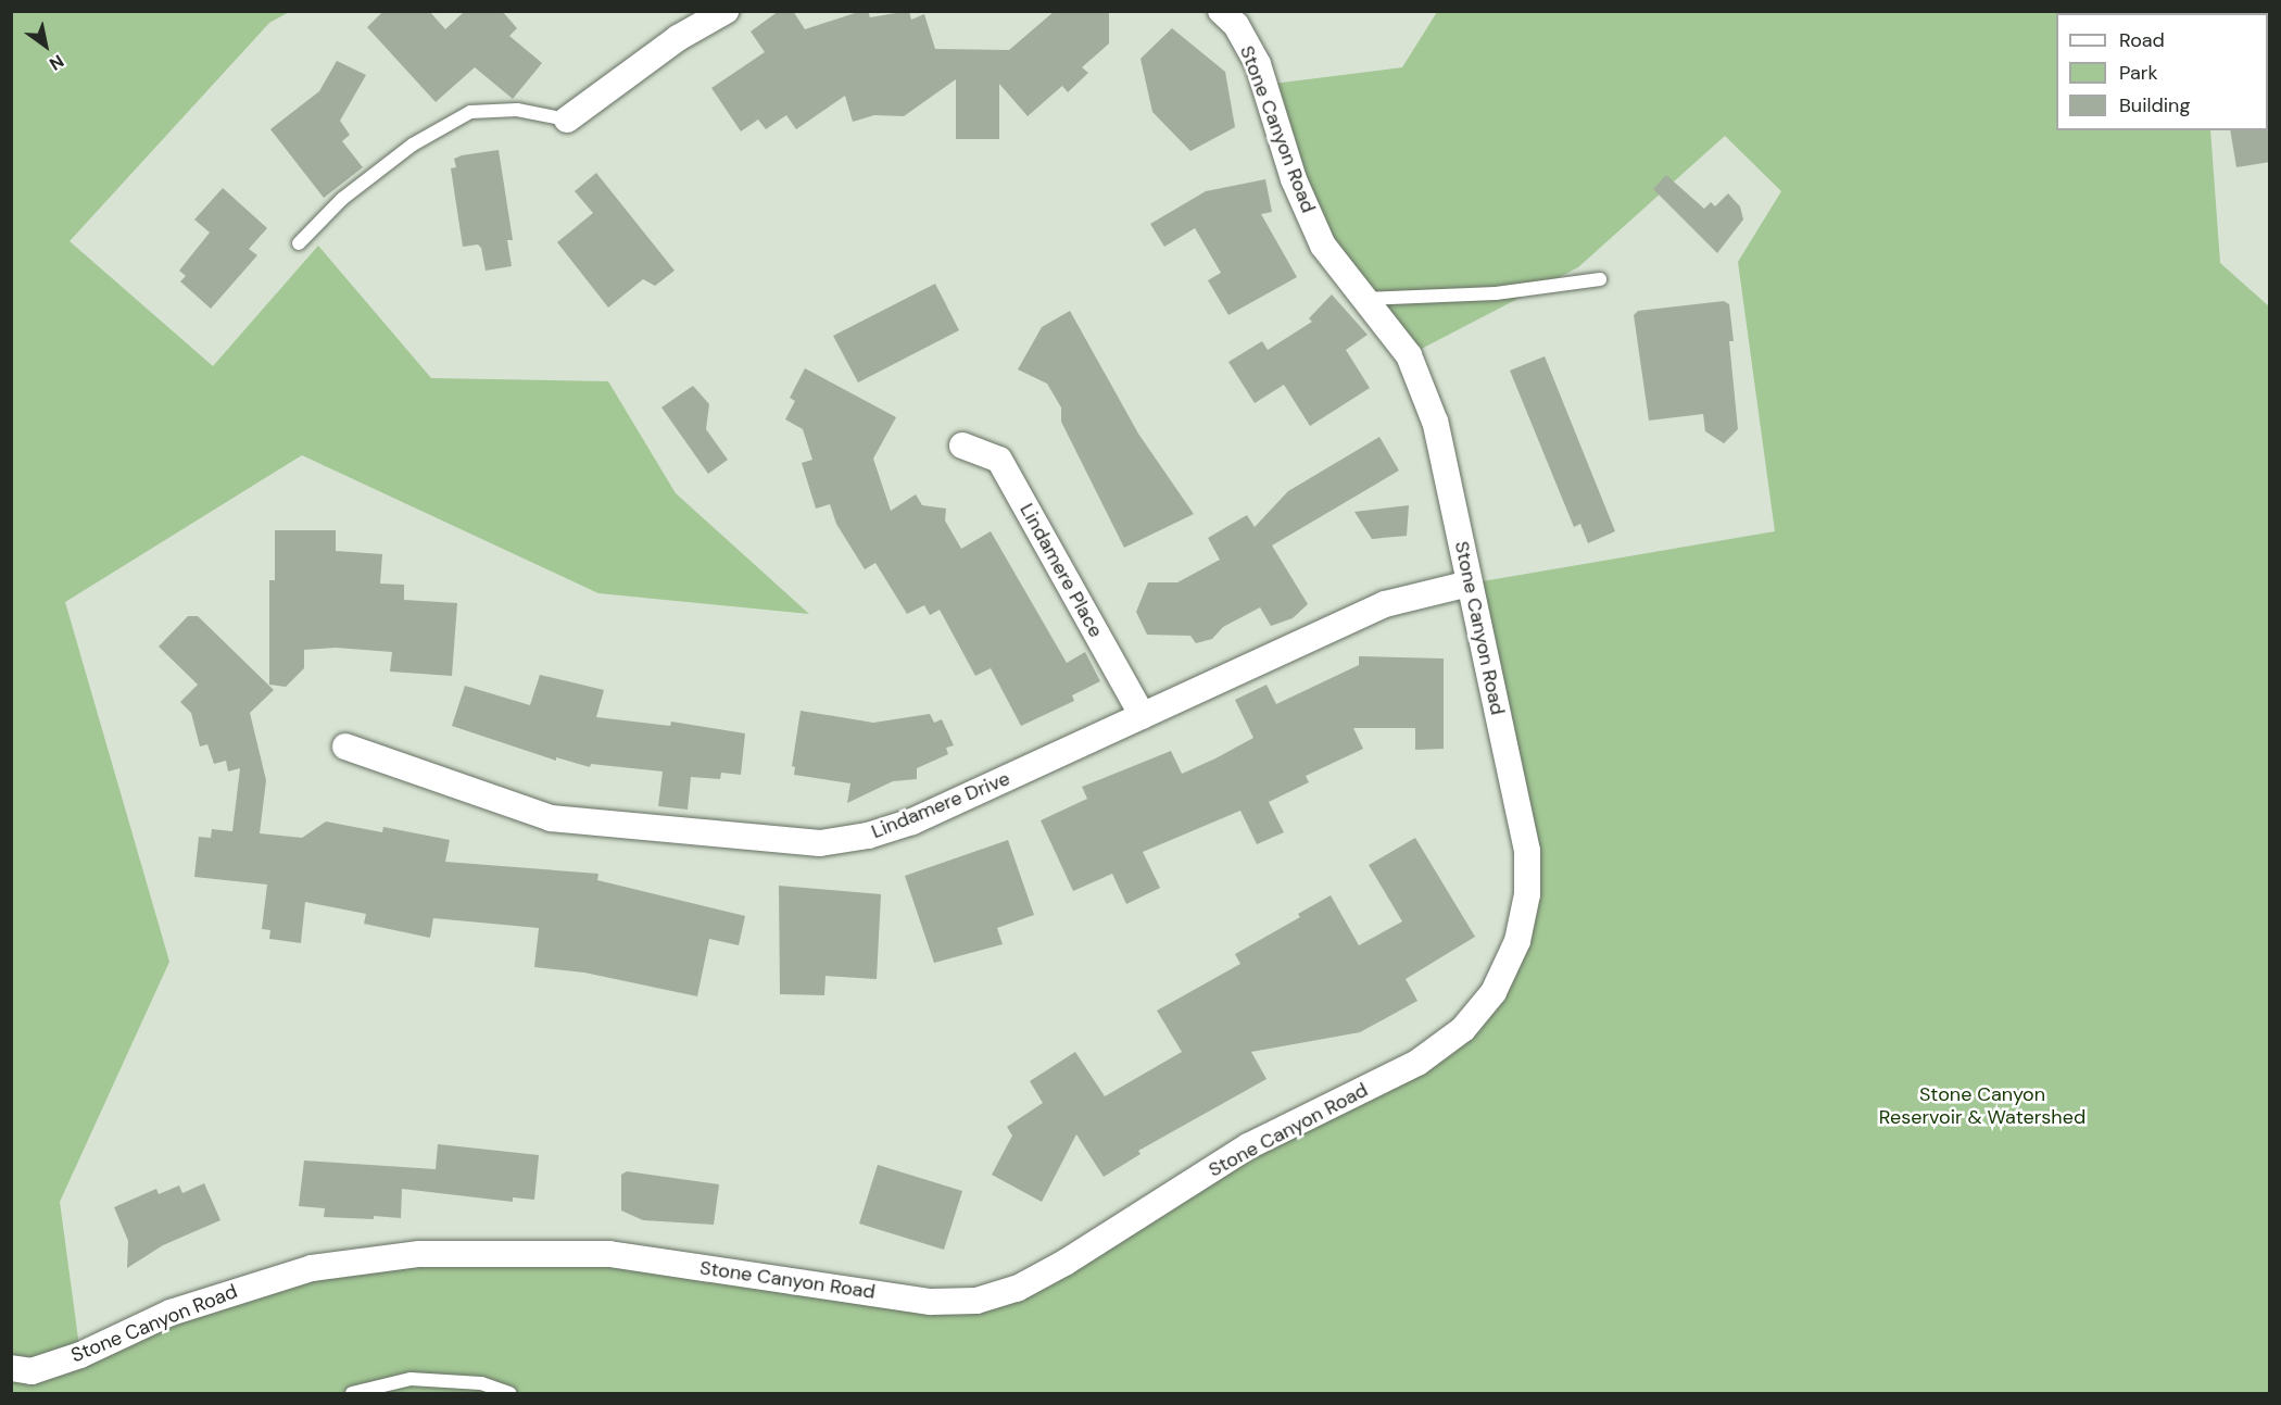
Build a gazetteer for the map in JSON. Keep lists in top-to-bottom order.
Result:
{
  "streets": {
    "street": ["Stone Canyon Road", "Lindamere Place", "Lindamere Drive"]
  },
  "crossings": [
    ["Stone Canyon Road", "Lindamere Drive"],
    ["Lindamere Place", "Lindamere Drive"]
  ],
  "parks": ["Stone Canyon Reservoir & Watershed"],
  "legend": ["Road", "Park", "Building"],
  "north": "bottom right"
}
